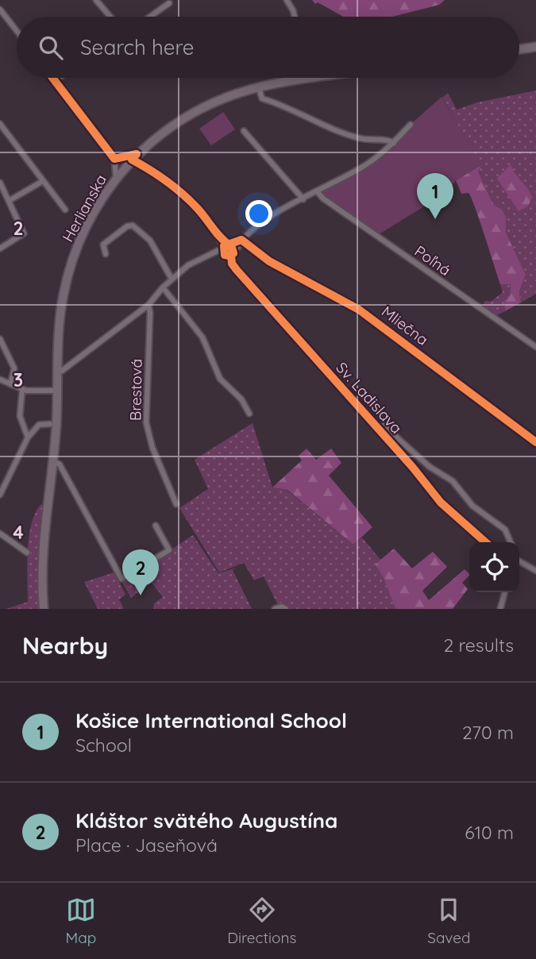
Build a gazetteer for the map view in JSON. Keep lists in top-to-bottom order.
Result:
{
  "streets": {
    "main road": ["Herlianska"],
    "street": [
      "Poľná",
      "Mliečna",
      "Brestová",
      "Sv. Ladislava"
    ]
  },
  "crossings": [
    ["Herlianska", "Sv. Ladislava"]
  ],
  "page": {
    "search": "Search here",
    "pins": ["1", "2"],
    "heading": ["Nearby", "2 results"],
    "list": [
      {
        "mark": "1",
        "name": "Košice International School",
        "note": "School",
        "value": "270 m"
      },
      {
        "mark": "2",
        "name": "Kláštor svätého Augustína",
        "note": "Place · Jaseňová",
        "value": "610 m"
      }
    ],
    "nav": ["Map", "Directions", "Saved"]
  },
  "grid": {
    "rows": ["2", "3", "4"]
  }
}
